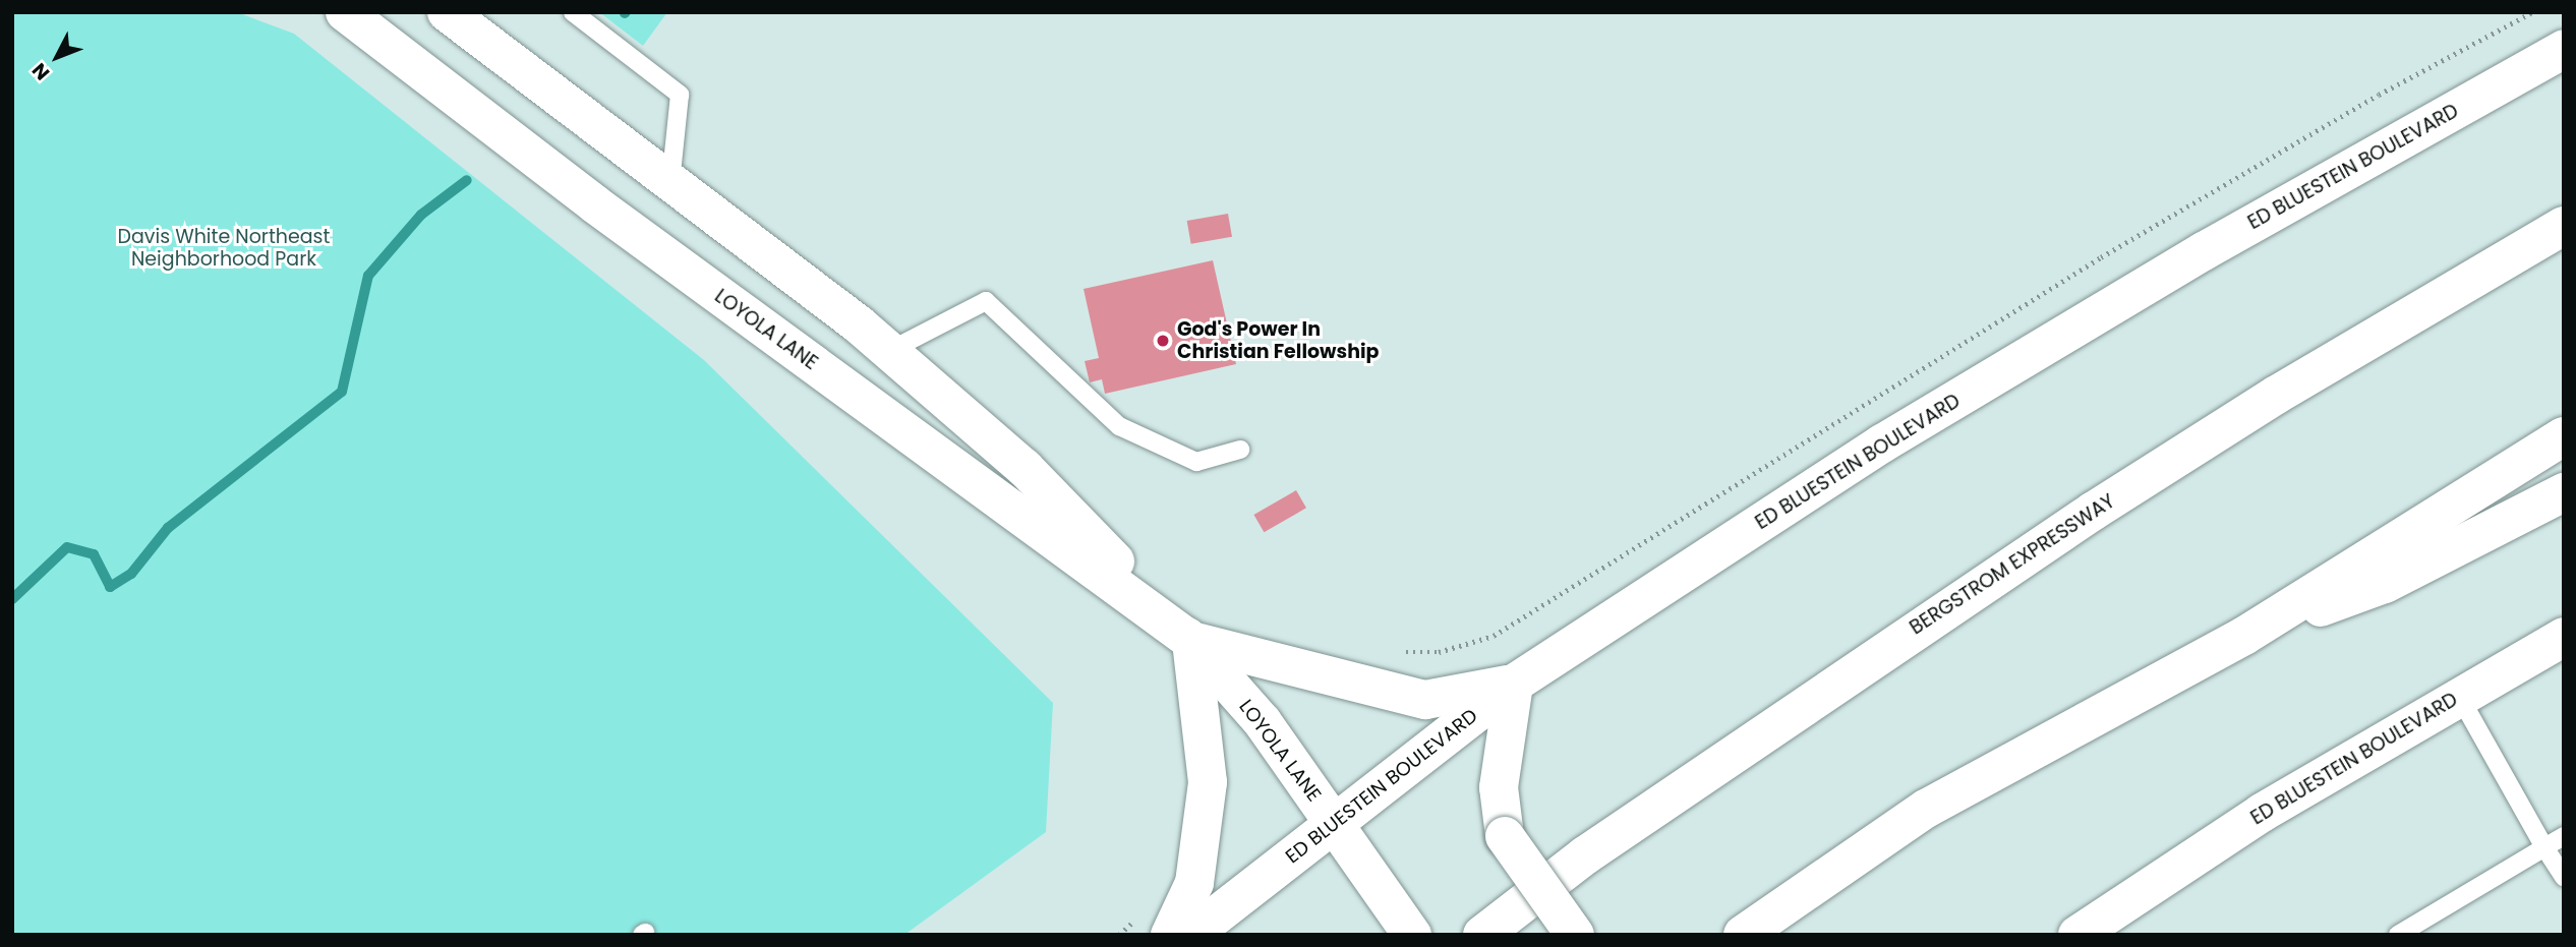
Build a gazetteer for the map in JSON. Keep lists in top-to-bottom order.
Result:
{
  "streets": {
    "main road": ["ED BLUESTEIN BOULEVARD", "LOYOLA LANE", "BERGSTROM EXPRESSWAY"]
  },
  "crossings": [
    ["ED BLUESTEIN BOULEVARD", "LOYOLA LANE"]
  ],
  "parks": ["Davis White Northeast Neighborhood Park"],
  "places": ["God's Power In Christian Fellowship"],
  "north": "bottom left"
}
